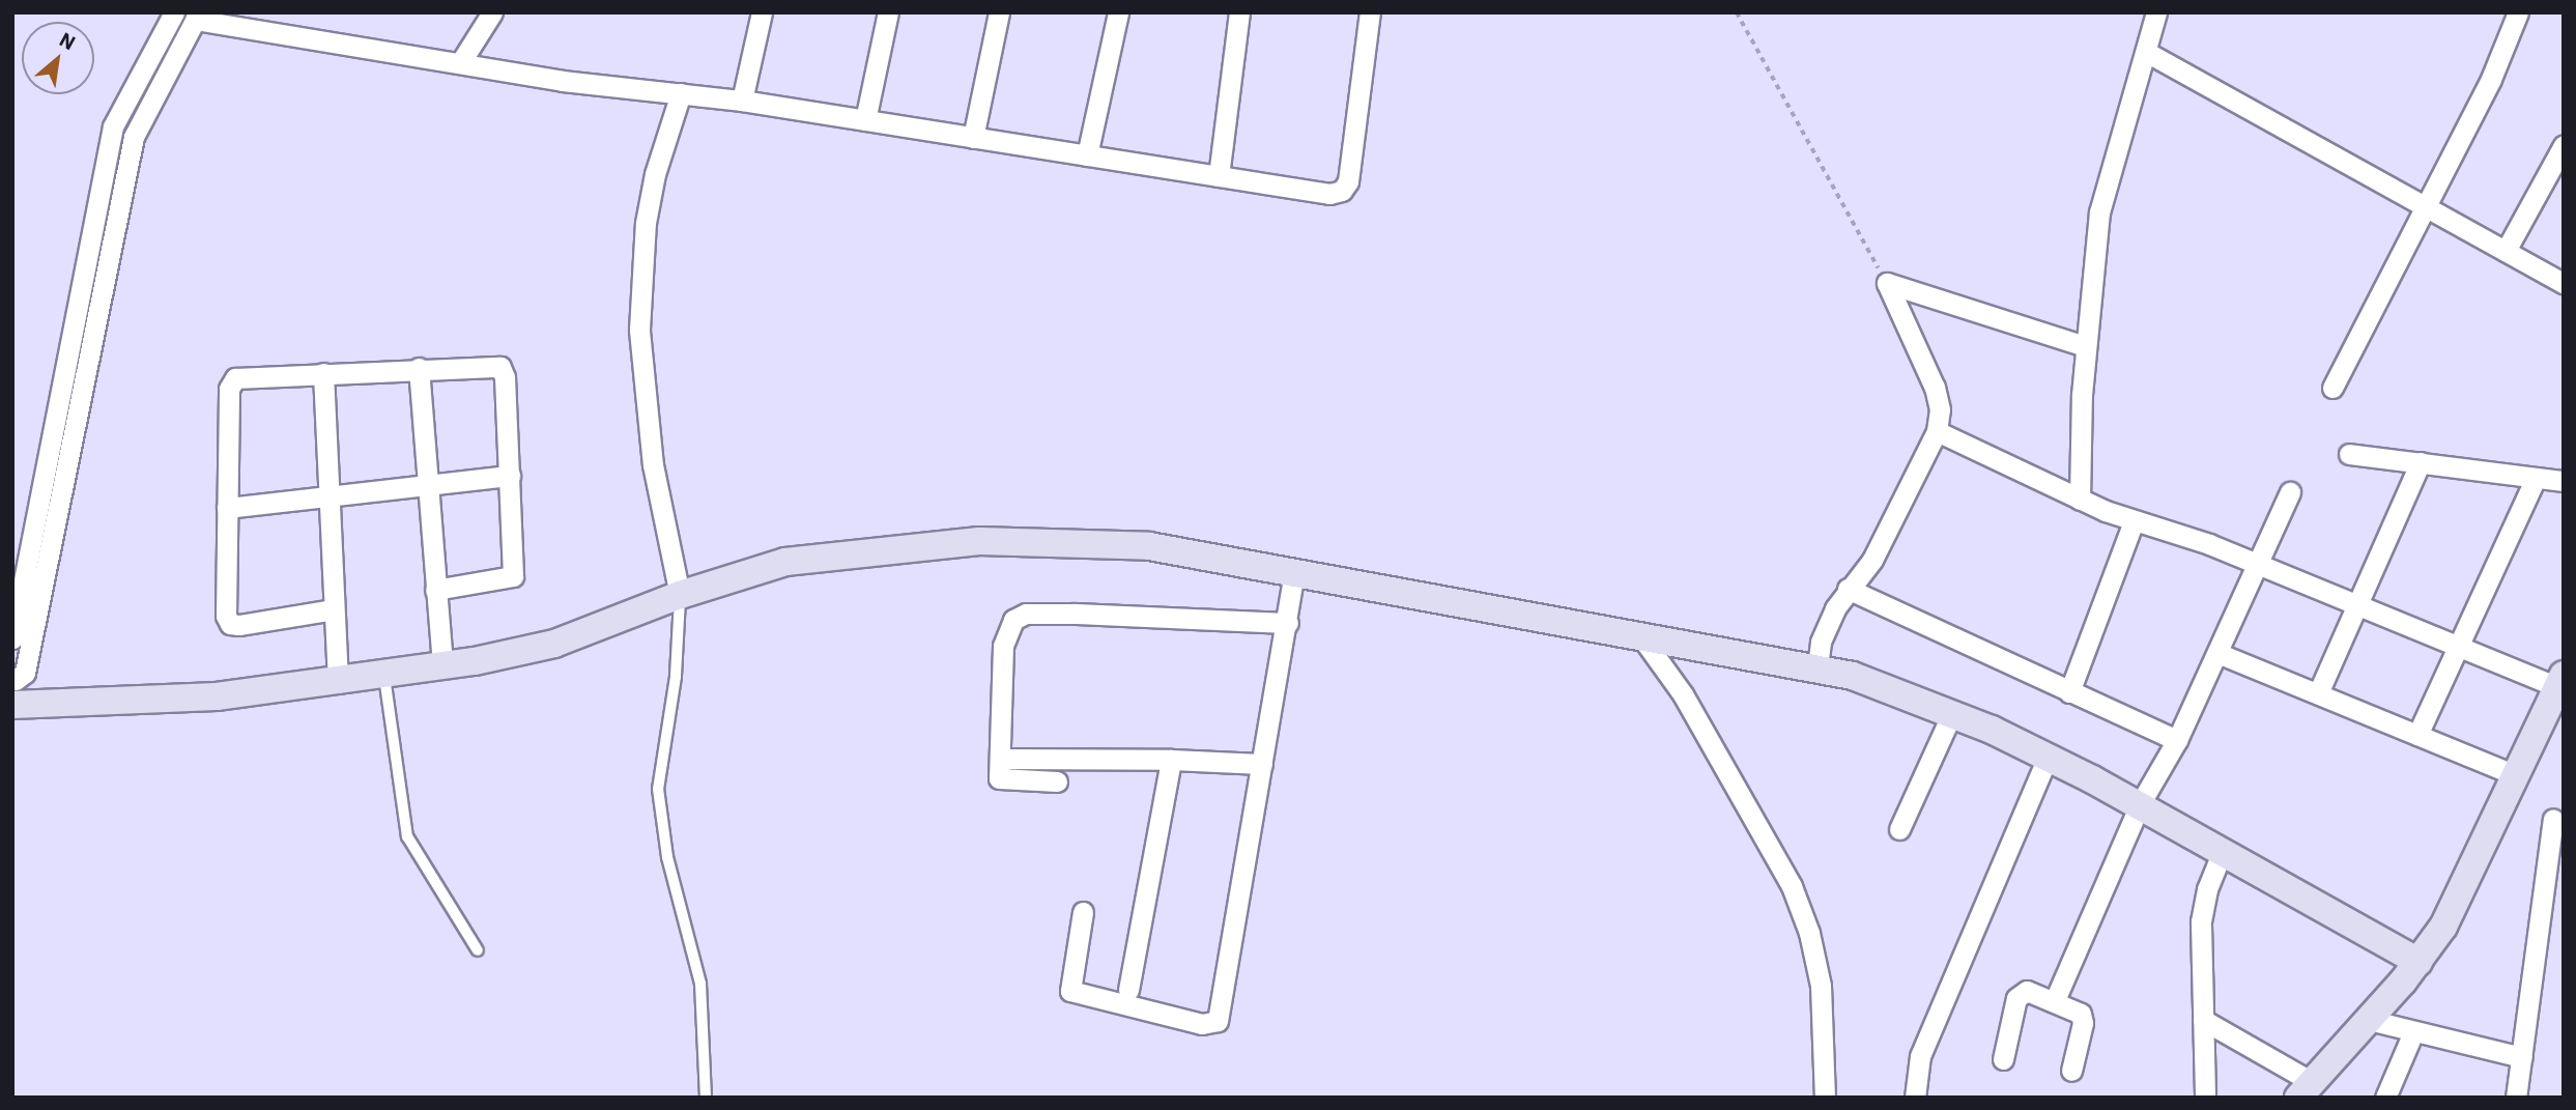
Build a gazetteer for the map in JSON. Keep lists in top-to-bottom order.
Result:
{
  "north": "top right"
}
